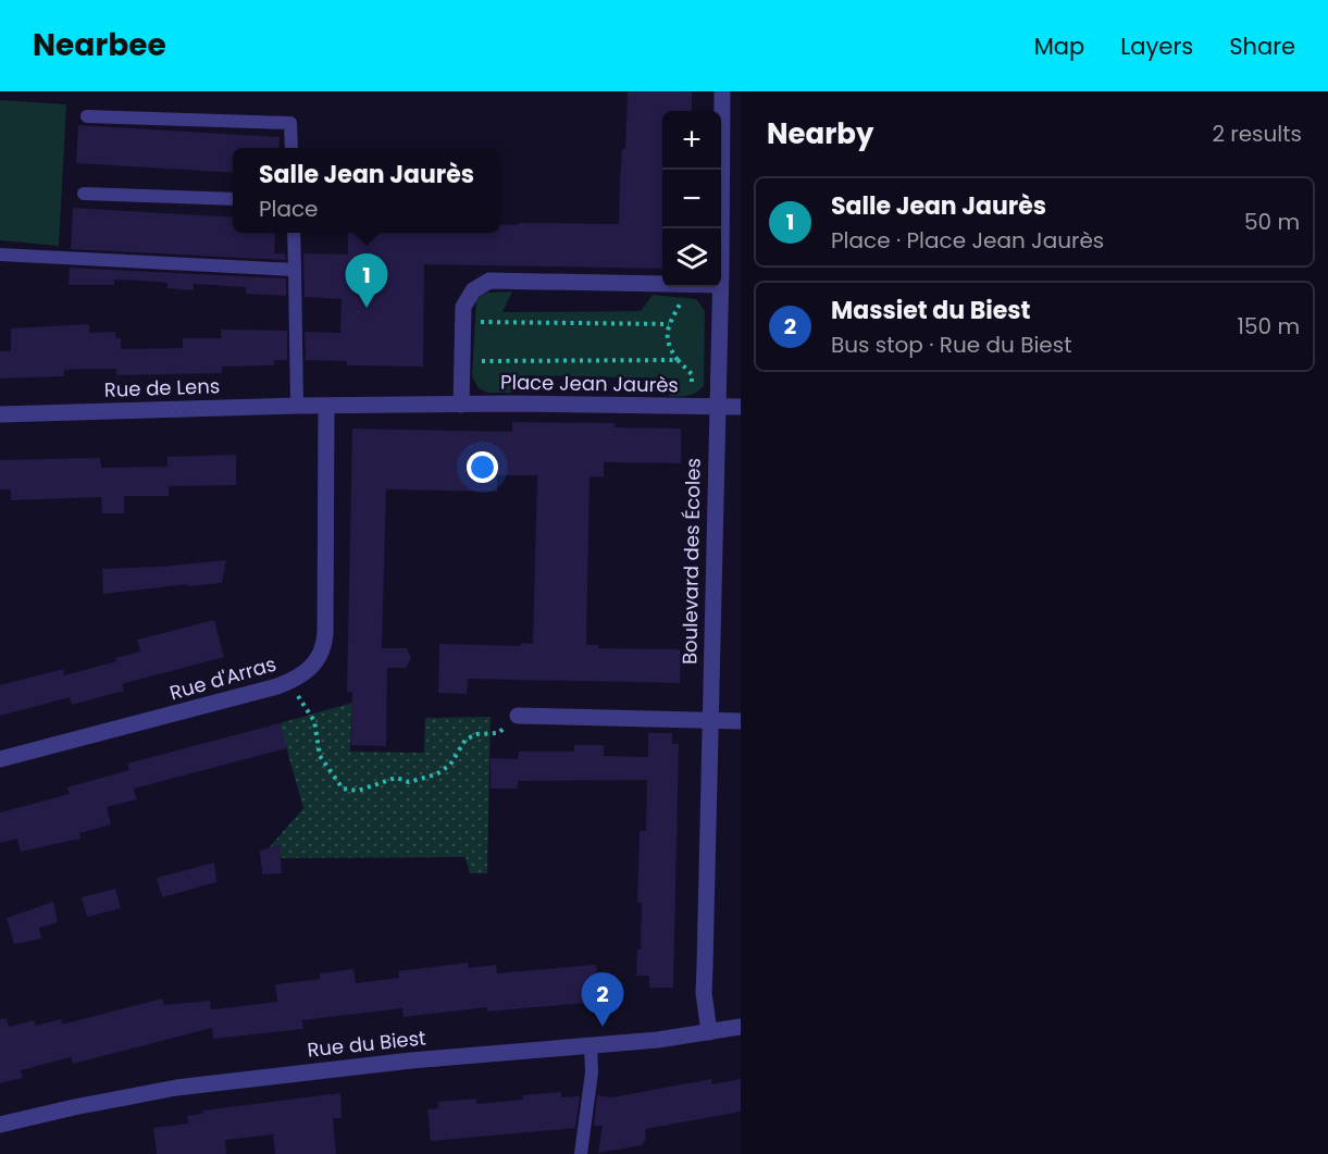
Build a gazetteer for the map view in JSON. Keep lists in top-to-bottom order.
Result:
{
  "streets": {
    "street": [
      "Place Jean Jaurès",
      "Rue de Lens",
      "Boulevard des Écoles",
      "Rue d'Arras",
      "Rue du Biest"
    ]
  },
  "crossings": [
    ["Place Jean Jaurès", "Rue de Lens"],
    ["Place Jean Jaurès", "Boulevard des Écoles"],
    ["Place Jean Jaurès", "Rue d'Arras"],
    ["Rue de Lens", "Rue d'Arras"],
    ["Boulevard des Écoles", "Rue du Biest"]
  ],
  "page": {
    "header": "Nearbee",
    "nav": ["Map", "Layers", "Share"],
    "heading": ["Nearby", "2 results"],
    "map_buttons": ["+", "−"],
    "popup": ["Salle Jean Jaurès", "Place"],
    "list": [
      {
        "mark": "1",
        "name": "Salle Jean Jaurès",
        "note": "Place · Place Jean Jaurès",
        "value": "50 m"
      },
      {
        "mark": "2",
        "name": "Massiet du Biest",
        "note": "Bus stop · Rue du Biest",
        "value": "150 m"
      }
    ],
    "pins": ["1", "2"]
  }
}
